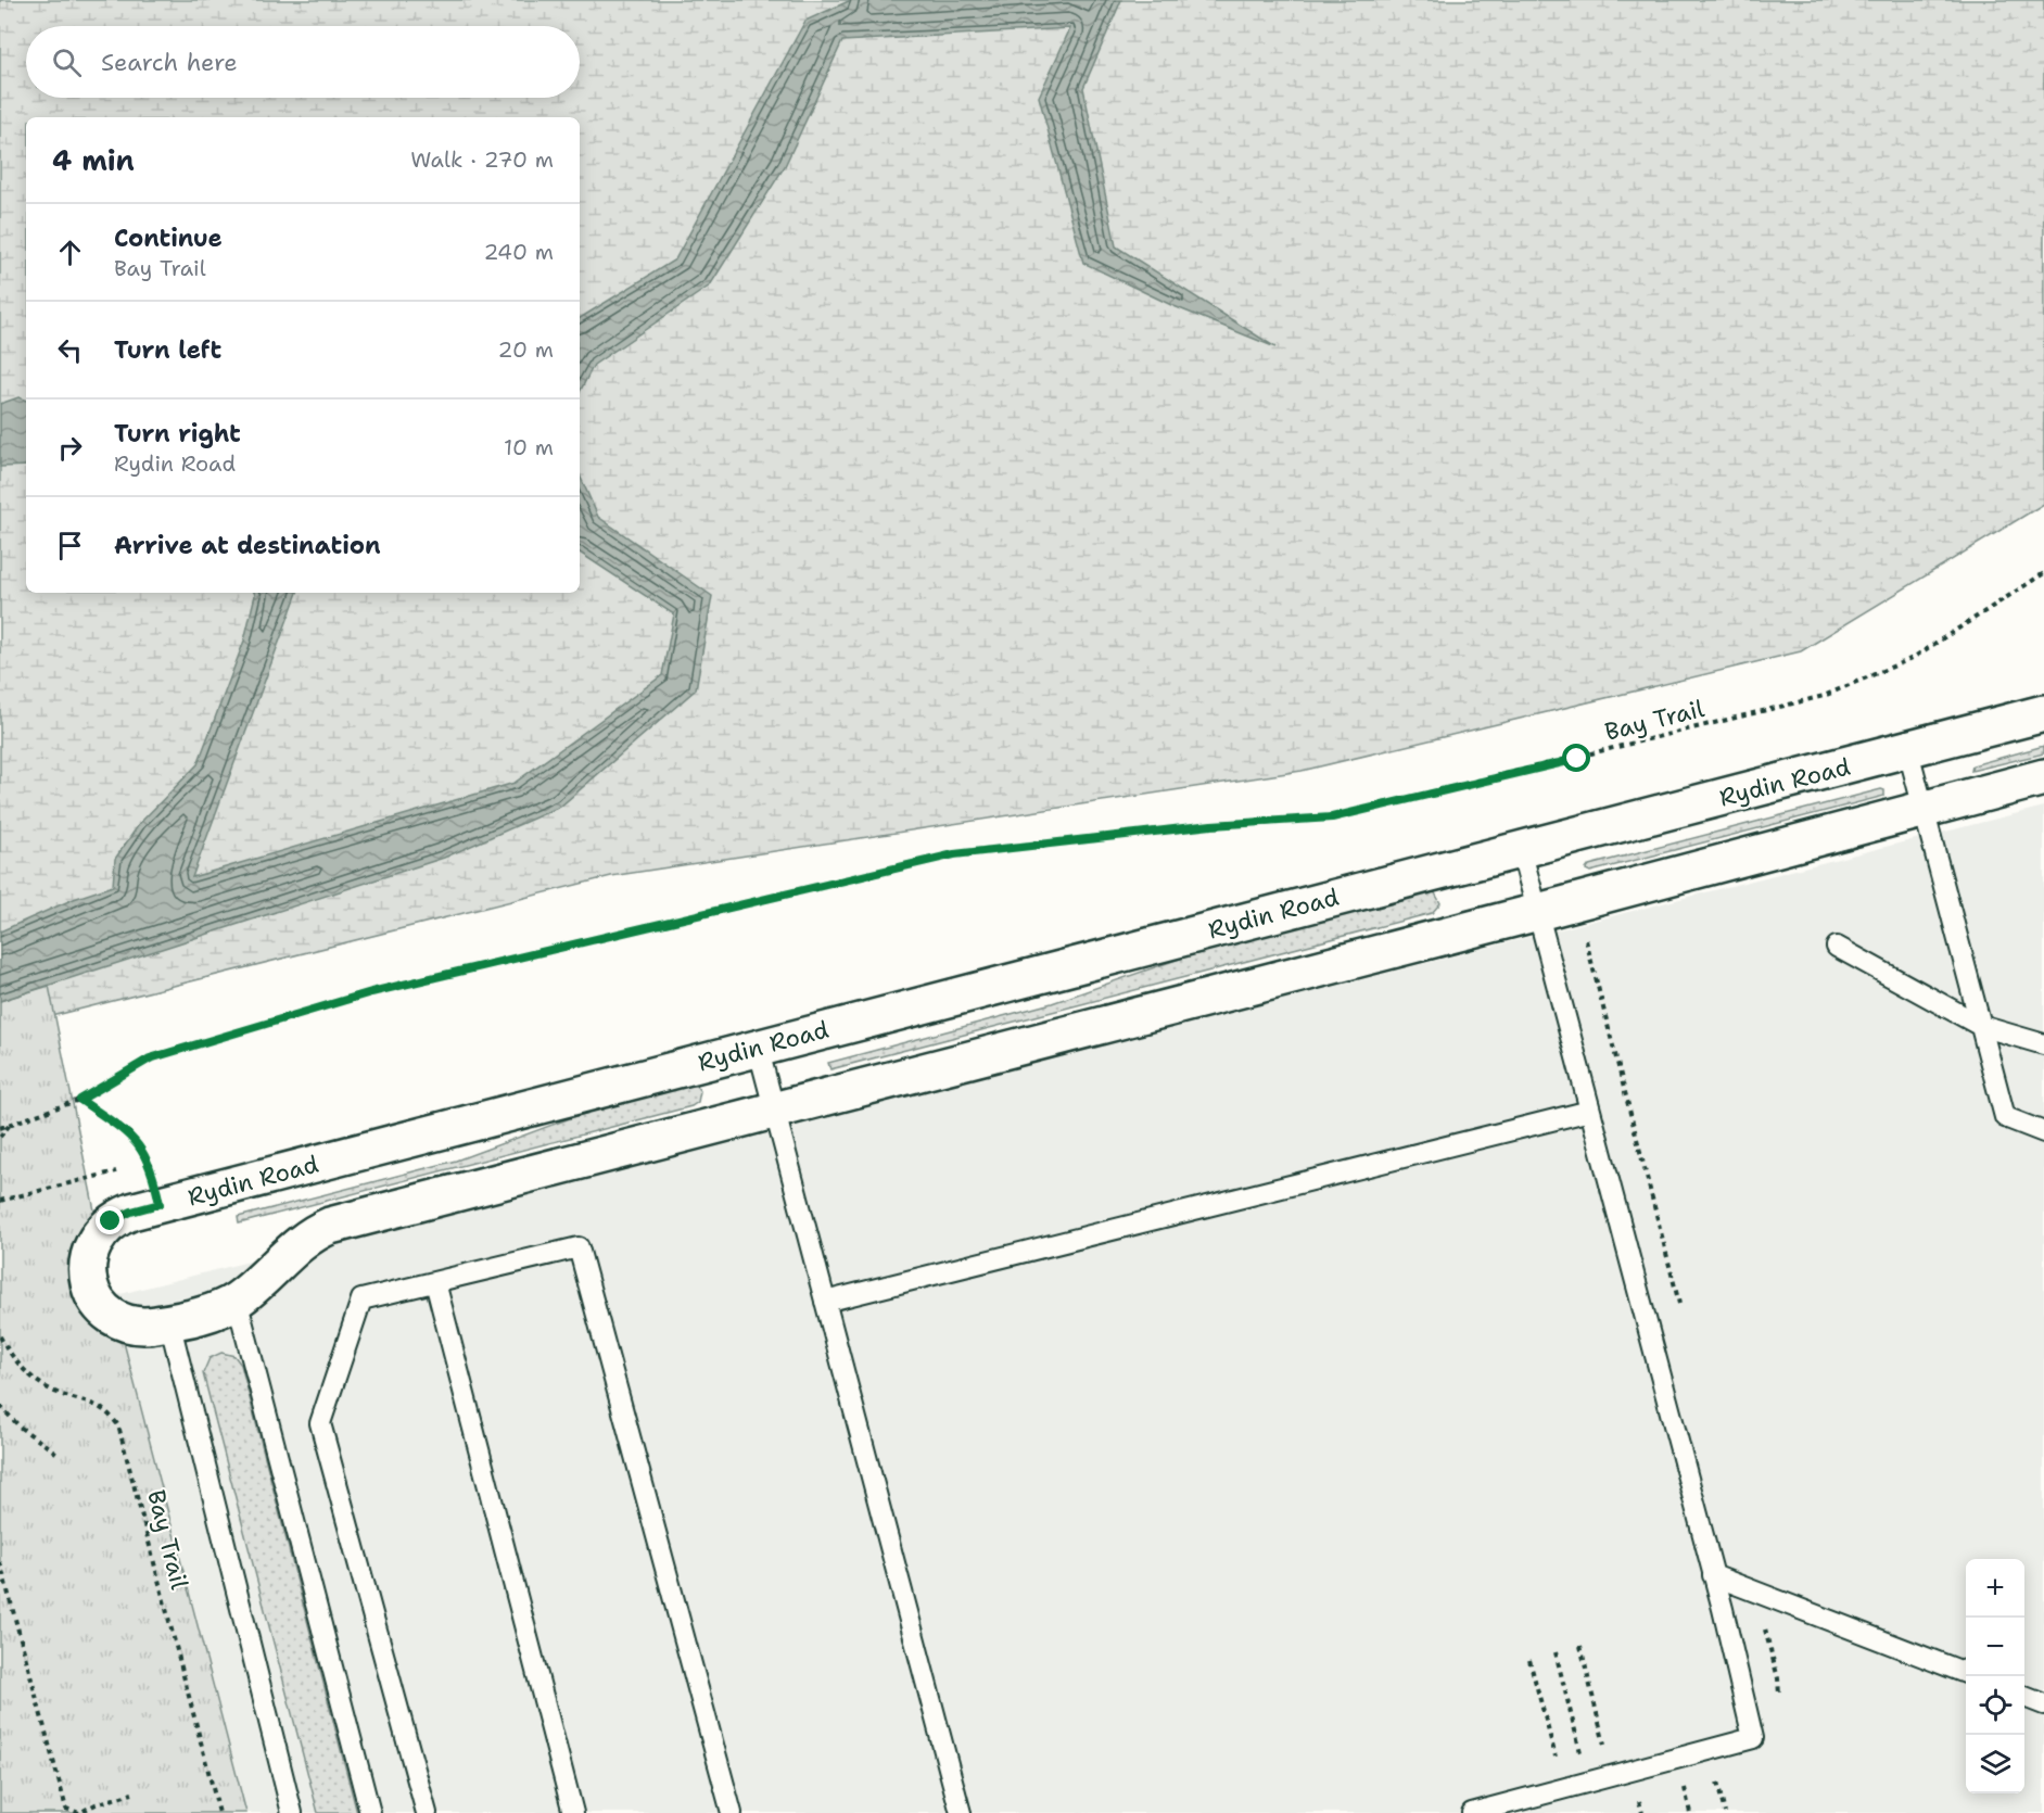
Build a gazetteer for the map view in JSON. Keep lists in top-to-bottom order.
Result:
{
  "streets": {
    "street": ["Rydin Road"],
    "path": ["Bay Trail"]
  },
  "page": {
    "search": "Search here",
    "heading": ["4 min", "Walk · 270 m"],
    "list": [
      ["Continue", "Bay Trail", "240 m"],
      ["Turn left", "20 m"],
      ["Turn right", "Rydin Road", "10 m"],
      "Arrive at destination"
    ],
    "map_buttons": ["+", "−"]
  }
}
